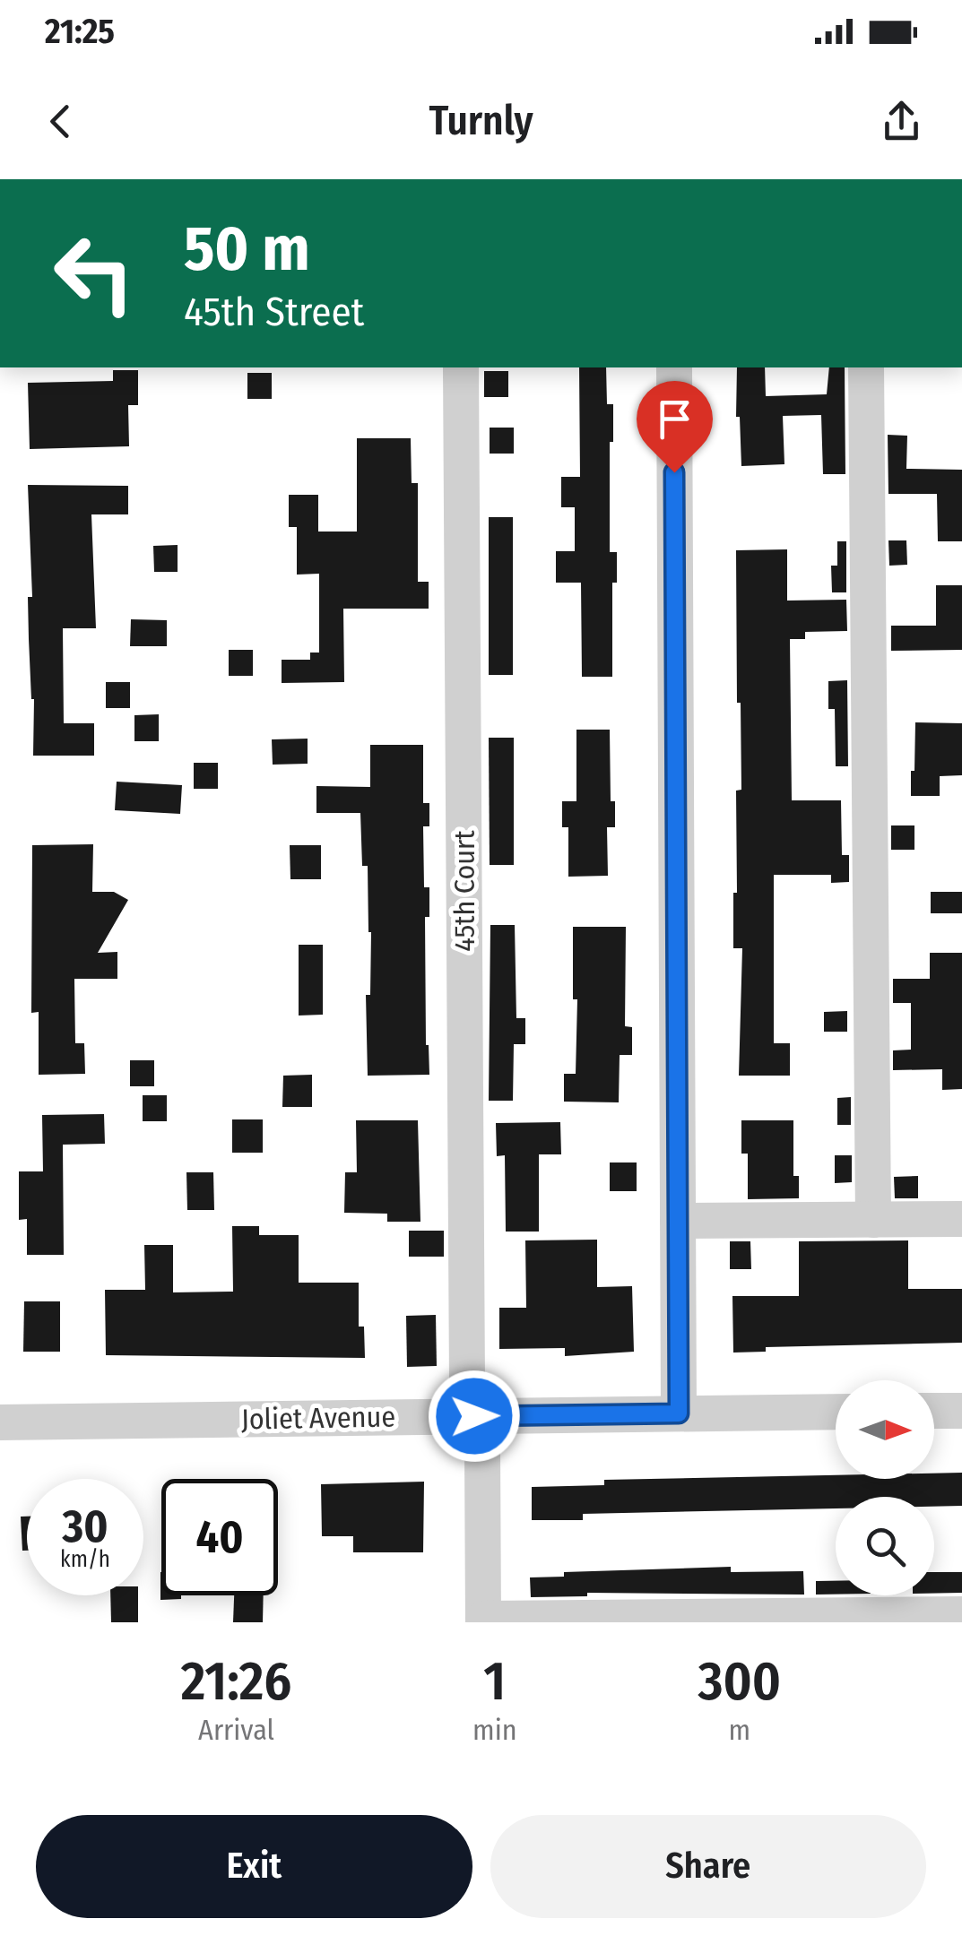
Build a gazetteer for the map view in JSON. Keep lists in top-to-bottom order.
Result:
{
  "streets": {
    "street": ["45th Court", "Joliet Avenue"]
  },
  "crossings": [
    ["45th Court", "Joliet Avenue"]
  ],
  "north": "right",
  "page": {
    "status": "21:25",
    "header": "Turnly",
    "turn": ["50 m", "45th Street"],
    "speed": "30 km/h",
    "limit": "40",
    "eta": [
      "21:26",
      "Arrival",
      "1",
      "min",
      "300",
      "m"
    ],
    "buttons": ["Exit", "Share"]
  }
}
